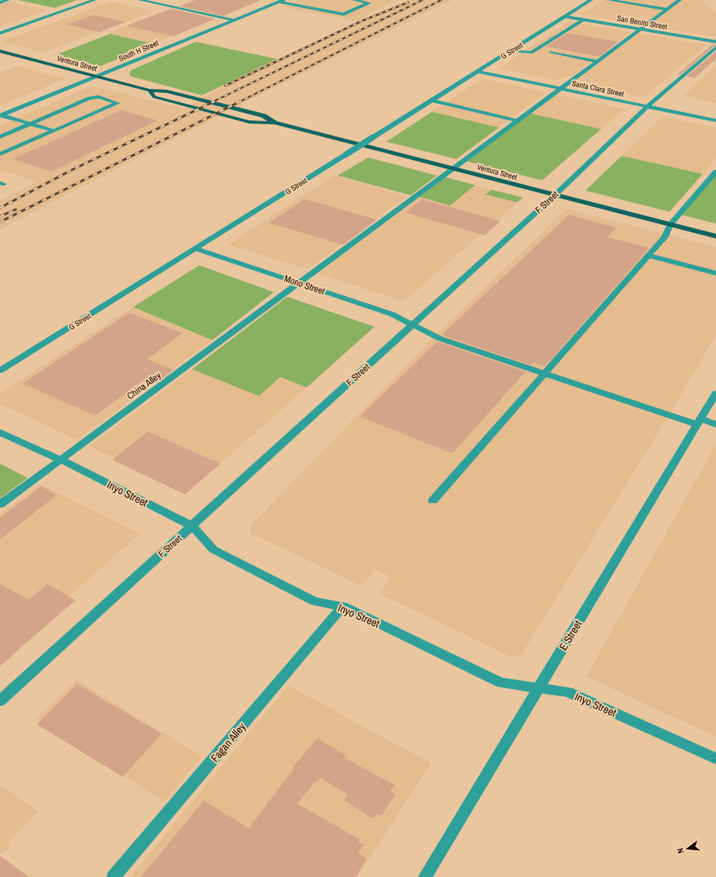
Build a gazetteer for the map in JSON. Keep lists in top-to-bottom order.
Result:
{
  "streets": {
    "main road": ["Ventura Street"],
    "street": [
      "San Benito Street",
      "South H Street",
      "G Street",
      "Santa Clara Street",
      "F Street",
      "Mono Street",
      "China Alley",
      "Inyo Street",
      "E Street",
      "Fagan Alley"
    ]
  },
  "crossings": [
    ["San Benito Street", "G Street"],
    ["San Benito Street", "China Alley"],
    ["South H Street", "Ventura Street"],
    ["G Street", "Santa Clara Street"],
    ["G Street", "Mono Street"],
    ["Ventura Street", "F Street"],
    ["Ventura Street", "China Alley"],
    ["Santa Clara Street", "F Street"],
    ["Santa Clara Street", "China Alley"],
    ["F Street", "Mono Street"],
    ["F Street", "Inyo Street"],
    ["Mono Street", "China Alley"],
    ["Mono Street", "E Street"],
    ["China Alley", "Inyo Street"],
    ["Inyo Street", "E Street"],
    ["Inyo Street", "Fagan Alley"]
  ],
  "north": "left"
}
